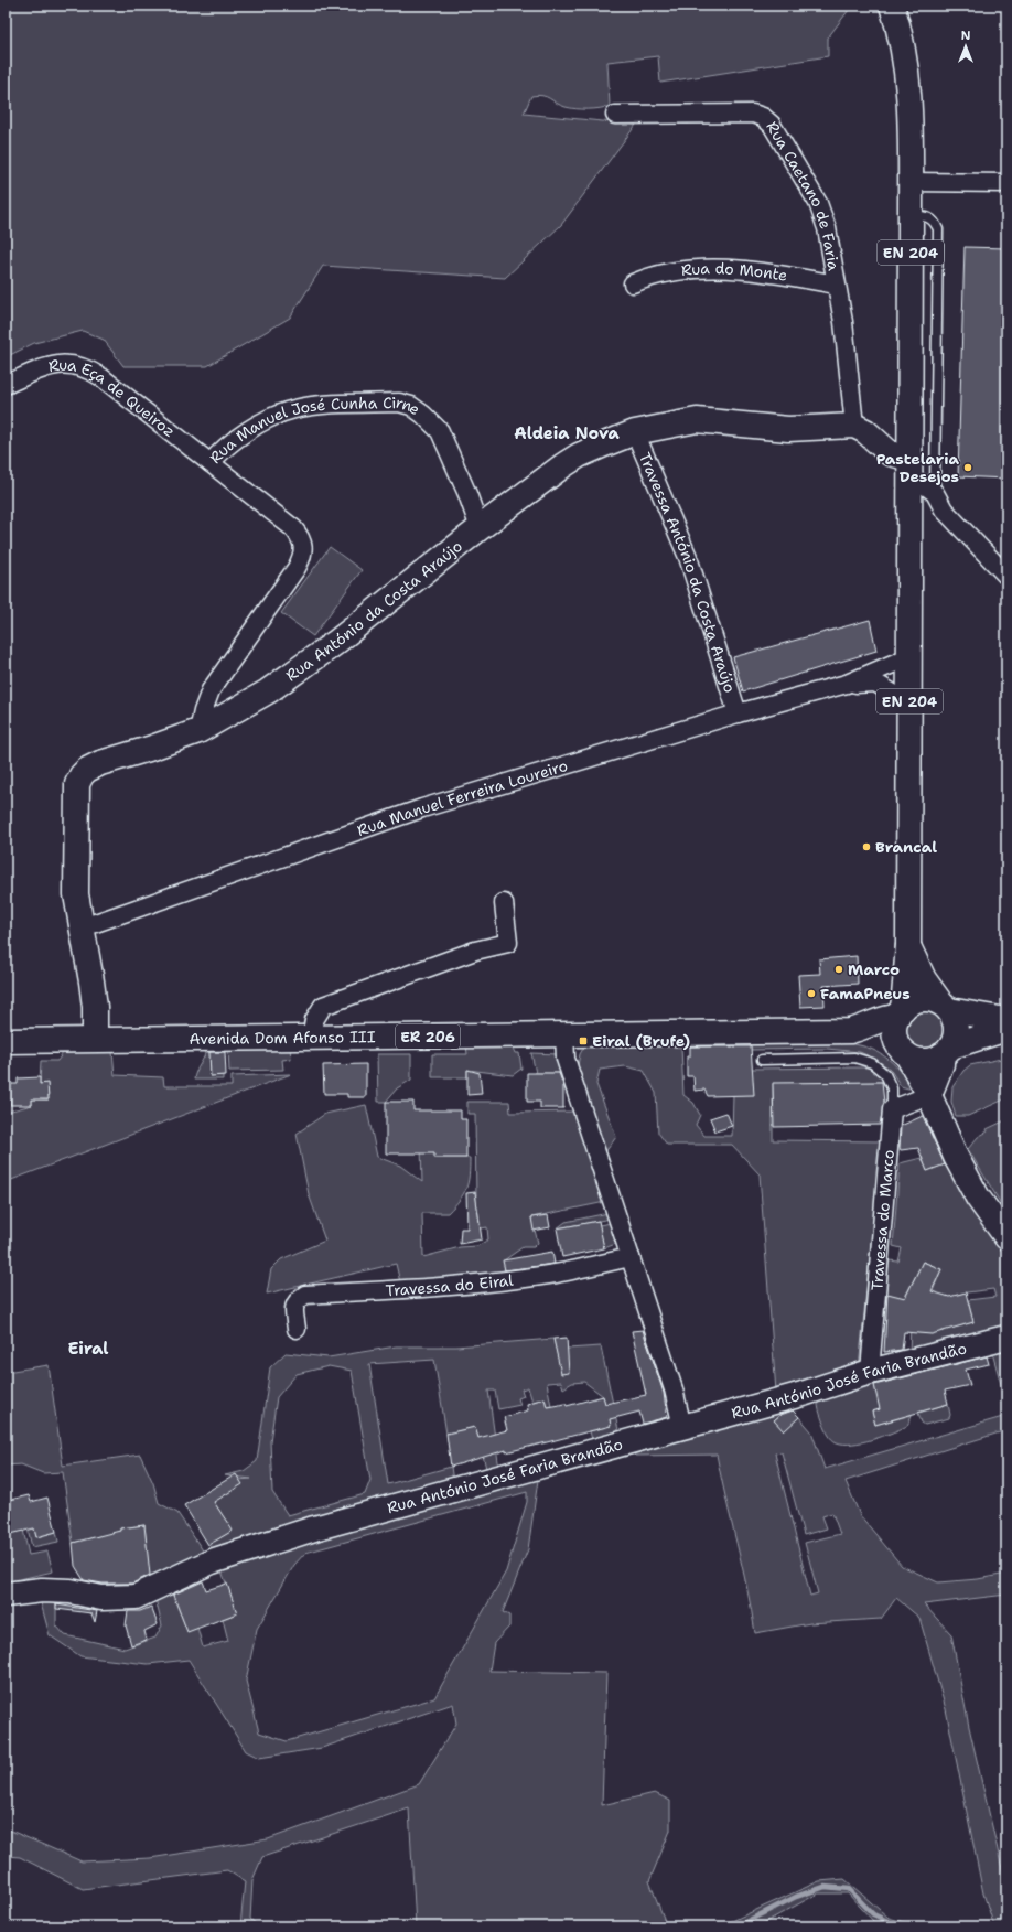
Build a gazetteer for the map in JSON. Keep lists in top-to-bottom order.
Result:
{
  "streets": {
    "main road": [
      "EN 204",
      "Rua António da Costa Araújo",
      "ER 206",
      "Avenida Dom Afonso III",
      "Rua António José Faria Brandão"
    ],
    "street": [
      "Rua Caetano de Faria",
      "Rua do Monte",
      "Rua Eça de Queiroz",
      "Rua Manuel José Cunha Cirne",
      "Travessa António da Costa Araújo",
      "Rua Manuel Ferreira Loureiro",
      "Travessa do Marco",
      "Travessa do Eiral"
    ]
  },
  "crossings": [
    ["Rua Caetano de Faria", "Rua do Monte"],
    ["Rua Caetano de Faria", "Rua António da Costa Araújo"],
    ["EN 204", "Rua Manuel Ferreira Loureiro"],
    ["EN 204", "Avenida Dom Afonso III"],
    ["Rua Eça de Queiroz", "Rua Manuel José Cunha Cirne"],
    ["Rua Manuel José Cunha Cirne", "Rua António da Costa Araújo"],
    ["Travessa António da Costa Araújo", "Rua António da Costa Araújo"],
    ["Travessa António da Costa Araújo", "Rua Manuel Ferreira Loureiro"],
    ["Rua António da Costa Araújo", "Rua Manuel Ferreira Loureiro"],
    ["Rua António da Costa Araújo", "Avenida Dom Afonso III"],
    ["Travessa do Marco", "Rua António José Faria Brandão"]
  ],
  "districts": ["Aldeia Nova", "Eiral"],
  "places": {
    "other": [
      "Pastelaria Desejos",
      "Brancal",
      "Marco",
      "FamaPneus"
    ],
    "transit": ["Eiral (Brufe)"]
  },
  "north": "top"
}
